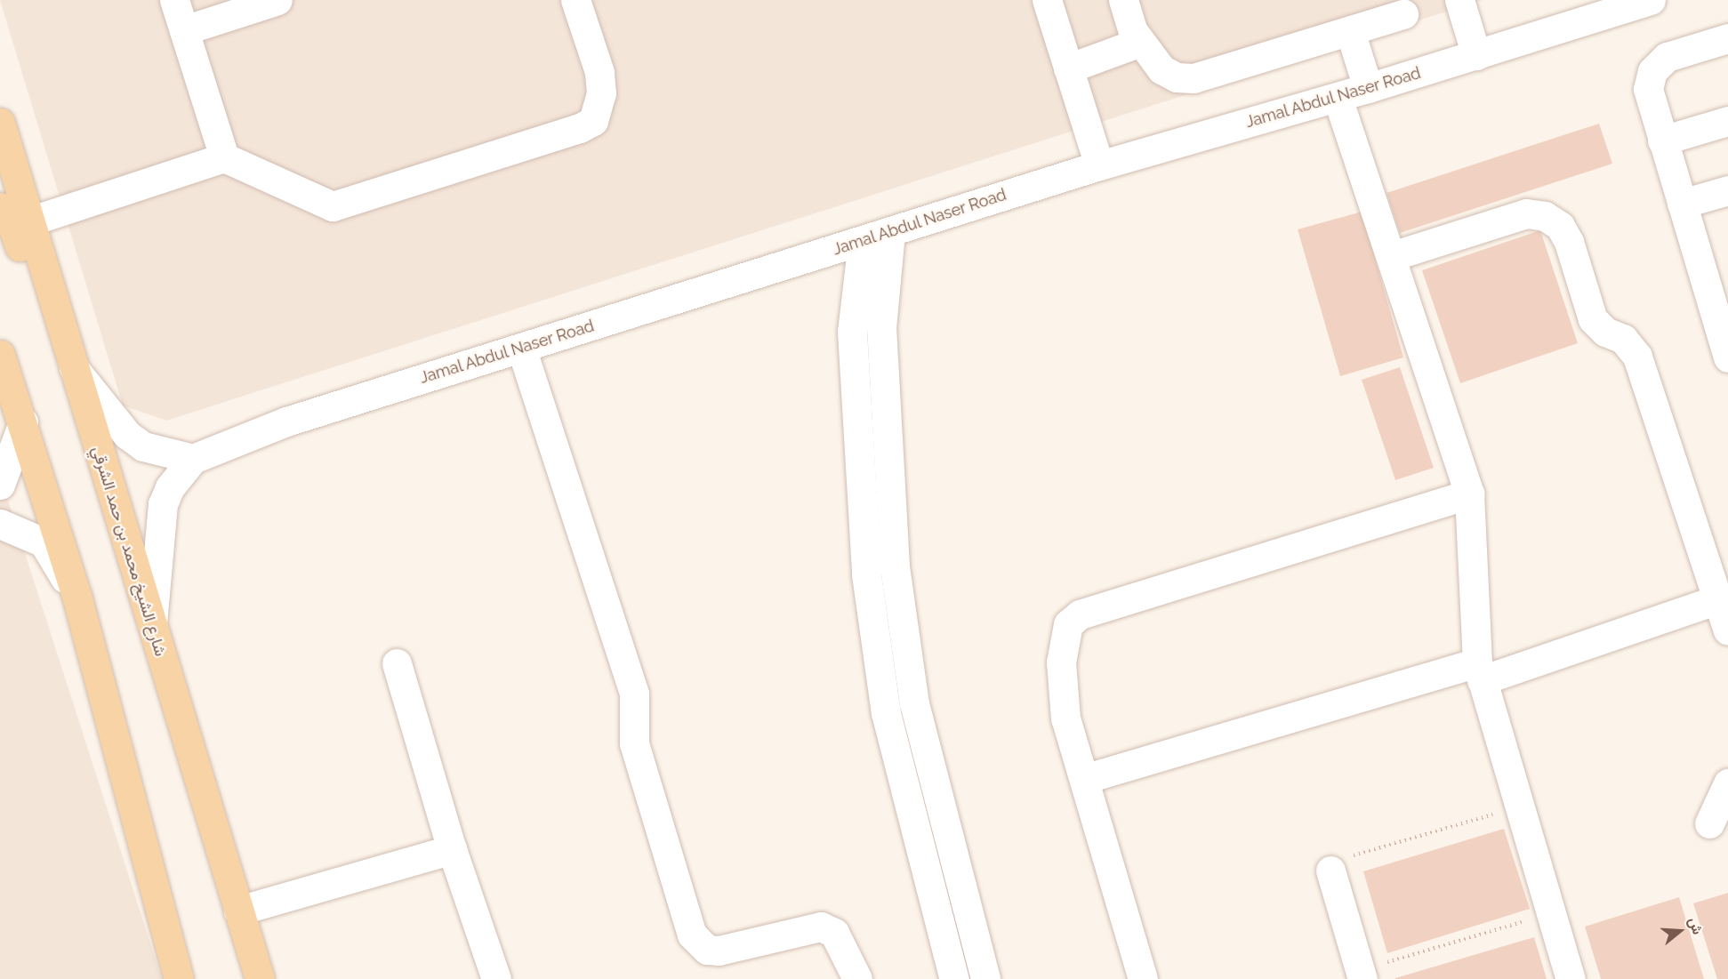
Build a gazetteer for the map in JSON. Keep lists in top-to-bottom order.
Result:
{
  "streets": {
    "main road": ["شارع الشيخ محمد بن حمد الشرقي"],
    "street": ["Jamal Abdul Naser Road"]
  },
  "north": "right"
}
